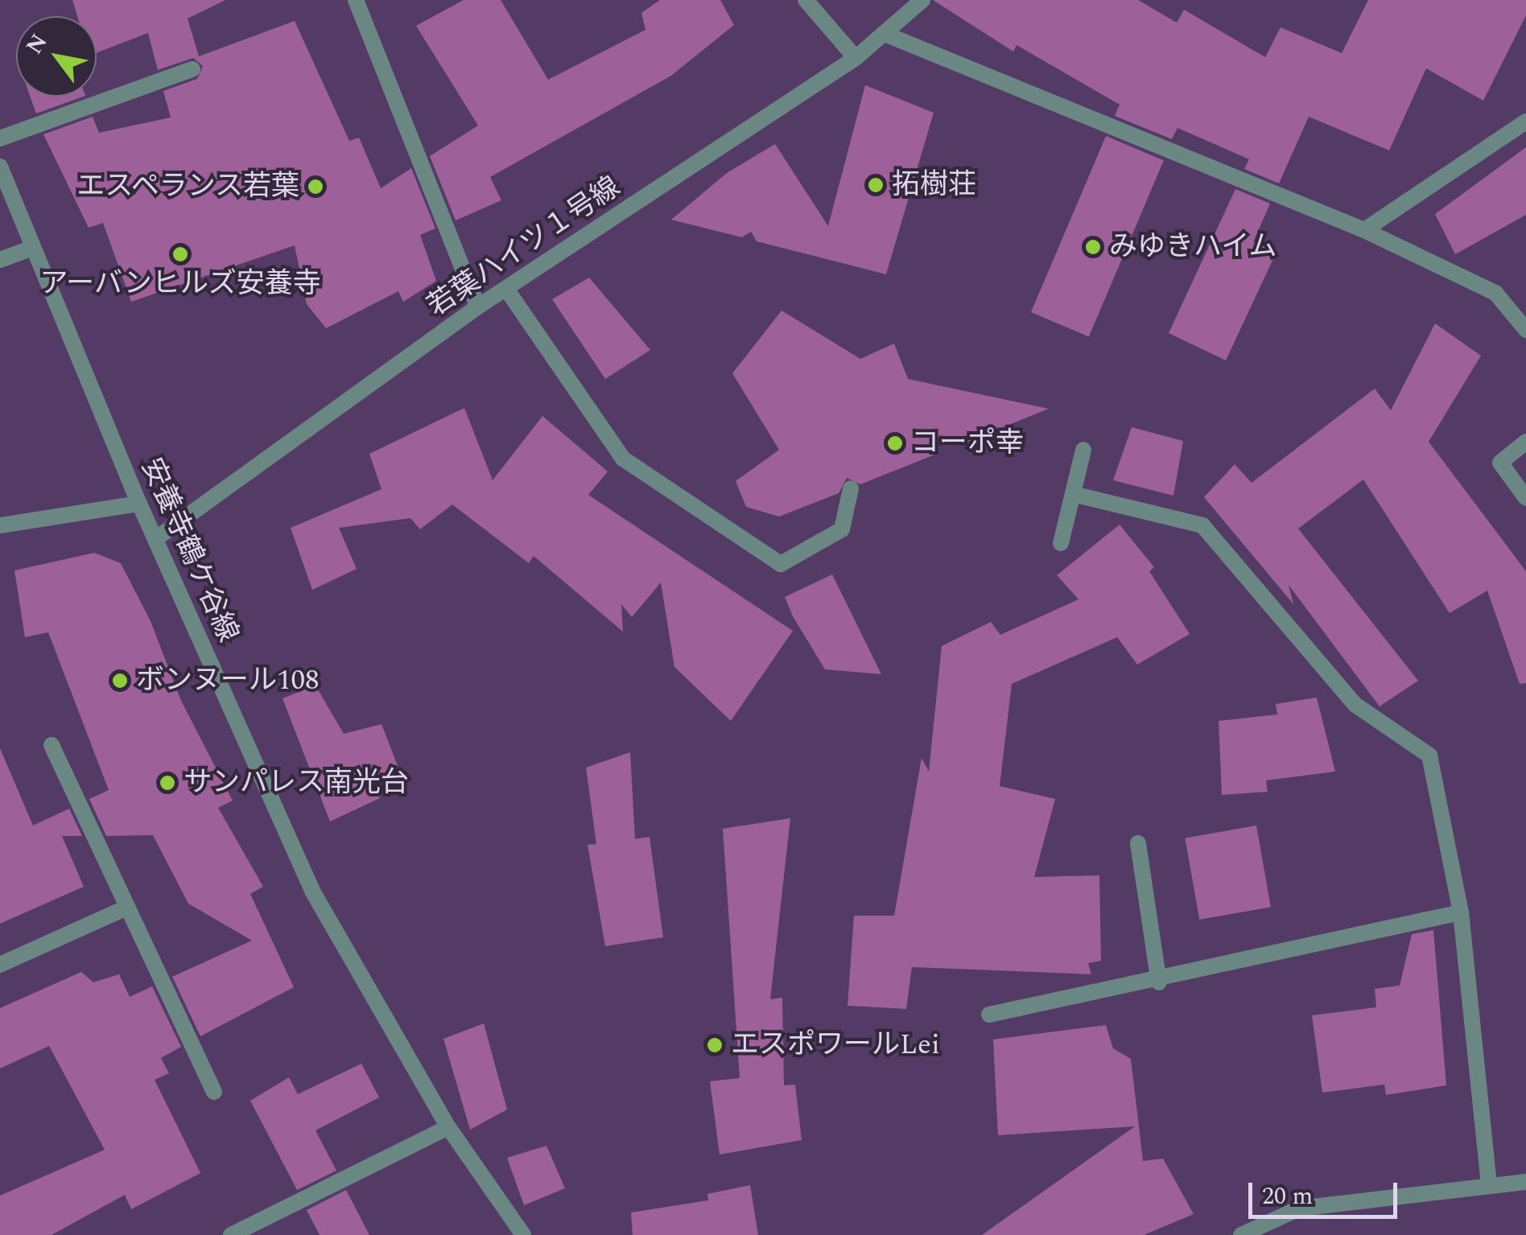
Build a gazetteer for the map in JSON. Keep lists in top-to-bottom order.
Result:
{
  "streets": {
    "street": ["若葉ハイツ１号線", "安養寺鶴ケ谷線"]
  },
  "crossings": [
    ["若葉ハイツ１号線", "安養寺鶴ケ谷線"]
  ],
  "places": [
    "拓樹荘",
    "エスペランス若葉",
    "みゆきハイム",
    "アーバンヒルズ安養寺",
    "コーポ幸",
    "ボンヌール108",
    "サンパレス南光台",
    "エスポワールLei"
  ],
  "scale_bar": "20 m",
  "north": "top left"
}
